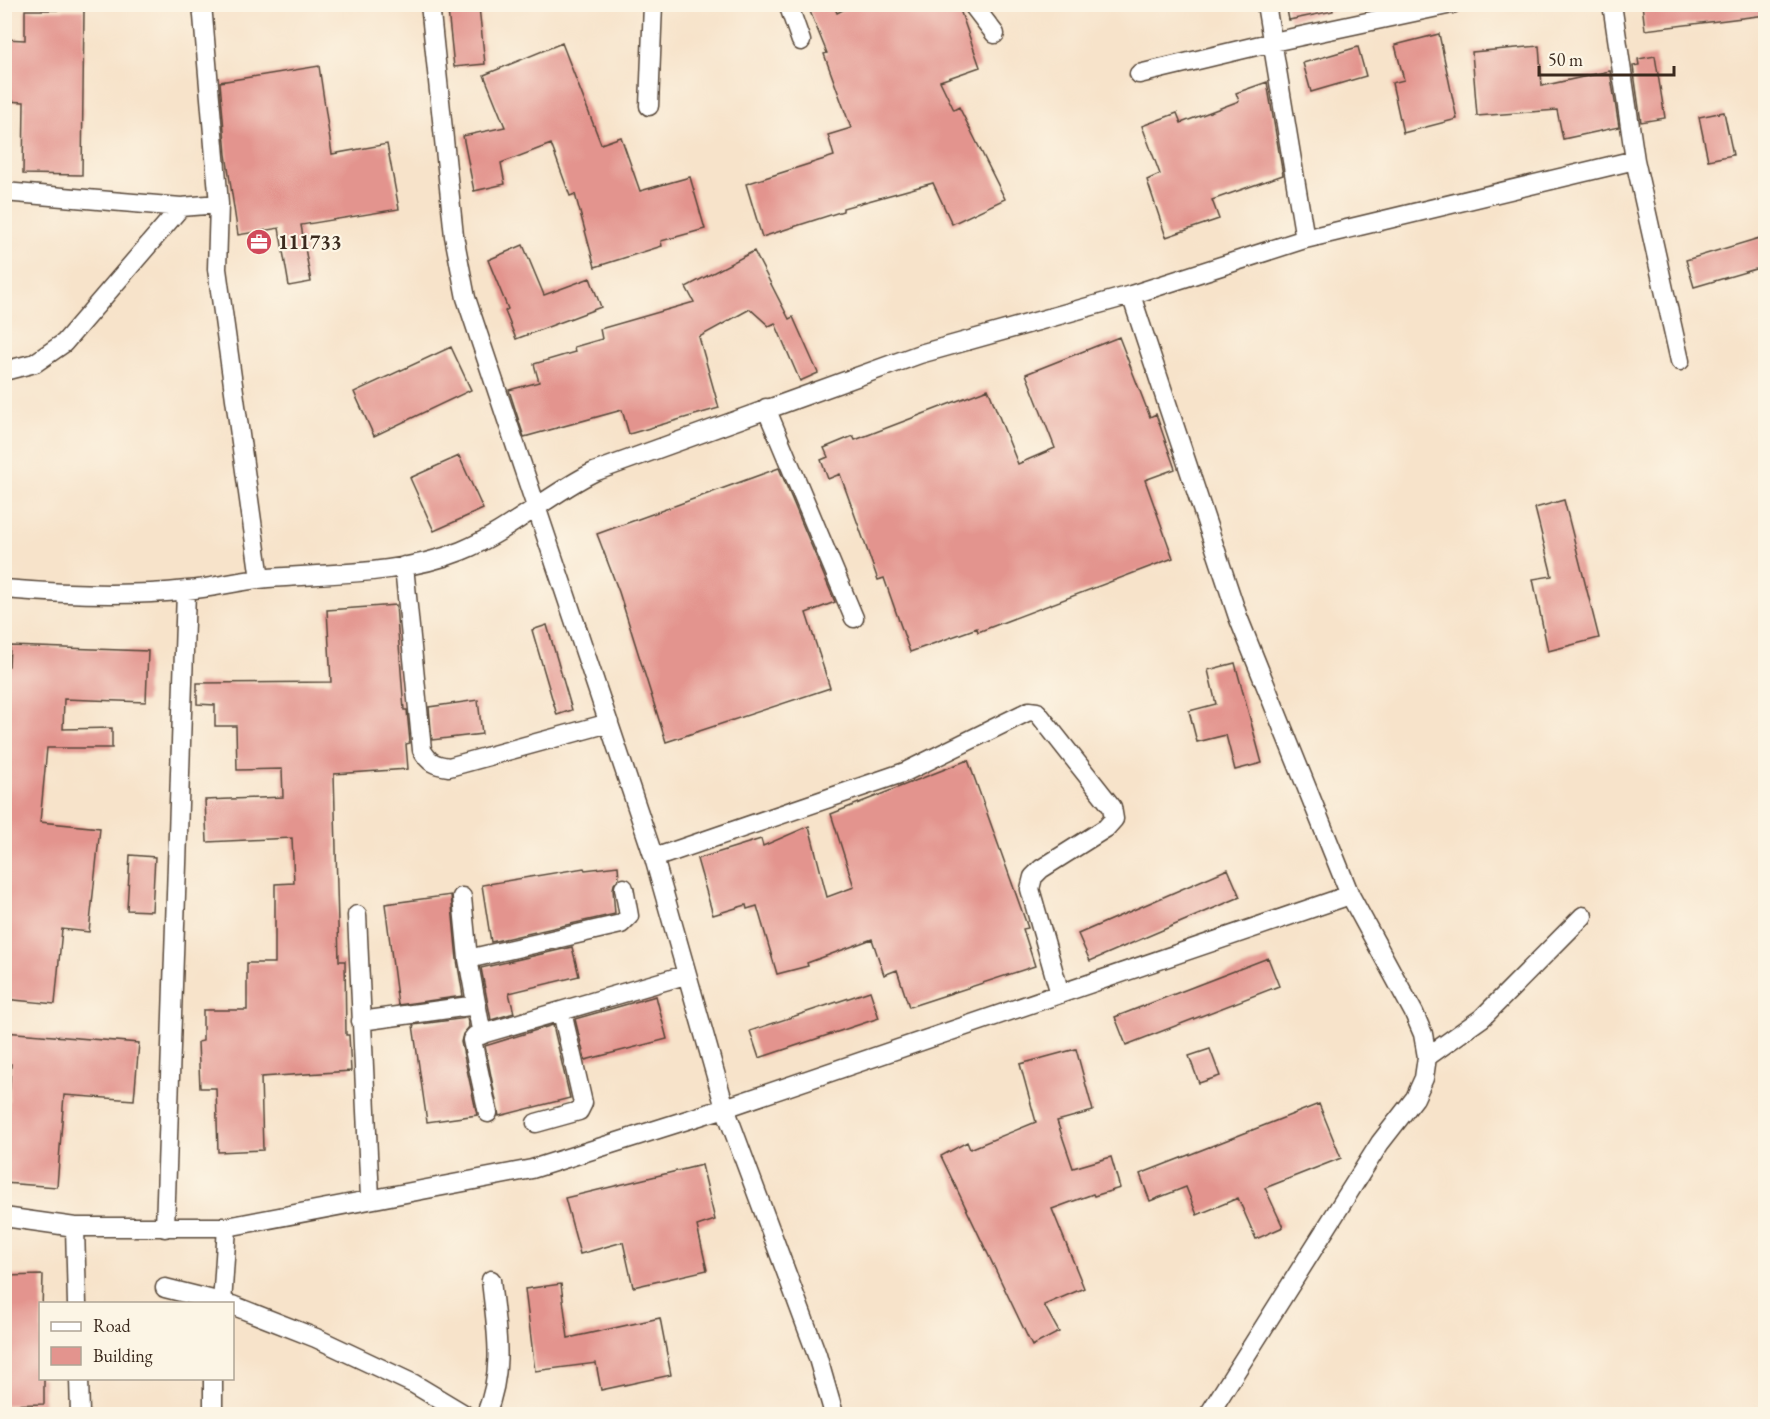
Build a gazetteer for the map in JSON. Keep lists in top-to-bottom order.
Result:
{
  "places": {
    "office": ["111733"]
  },
  "legend": ["Road", "Building"],
  "scale_bar": "50 m"
}
